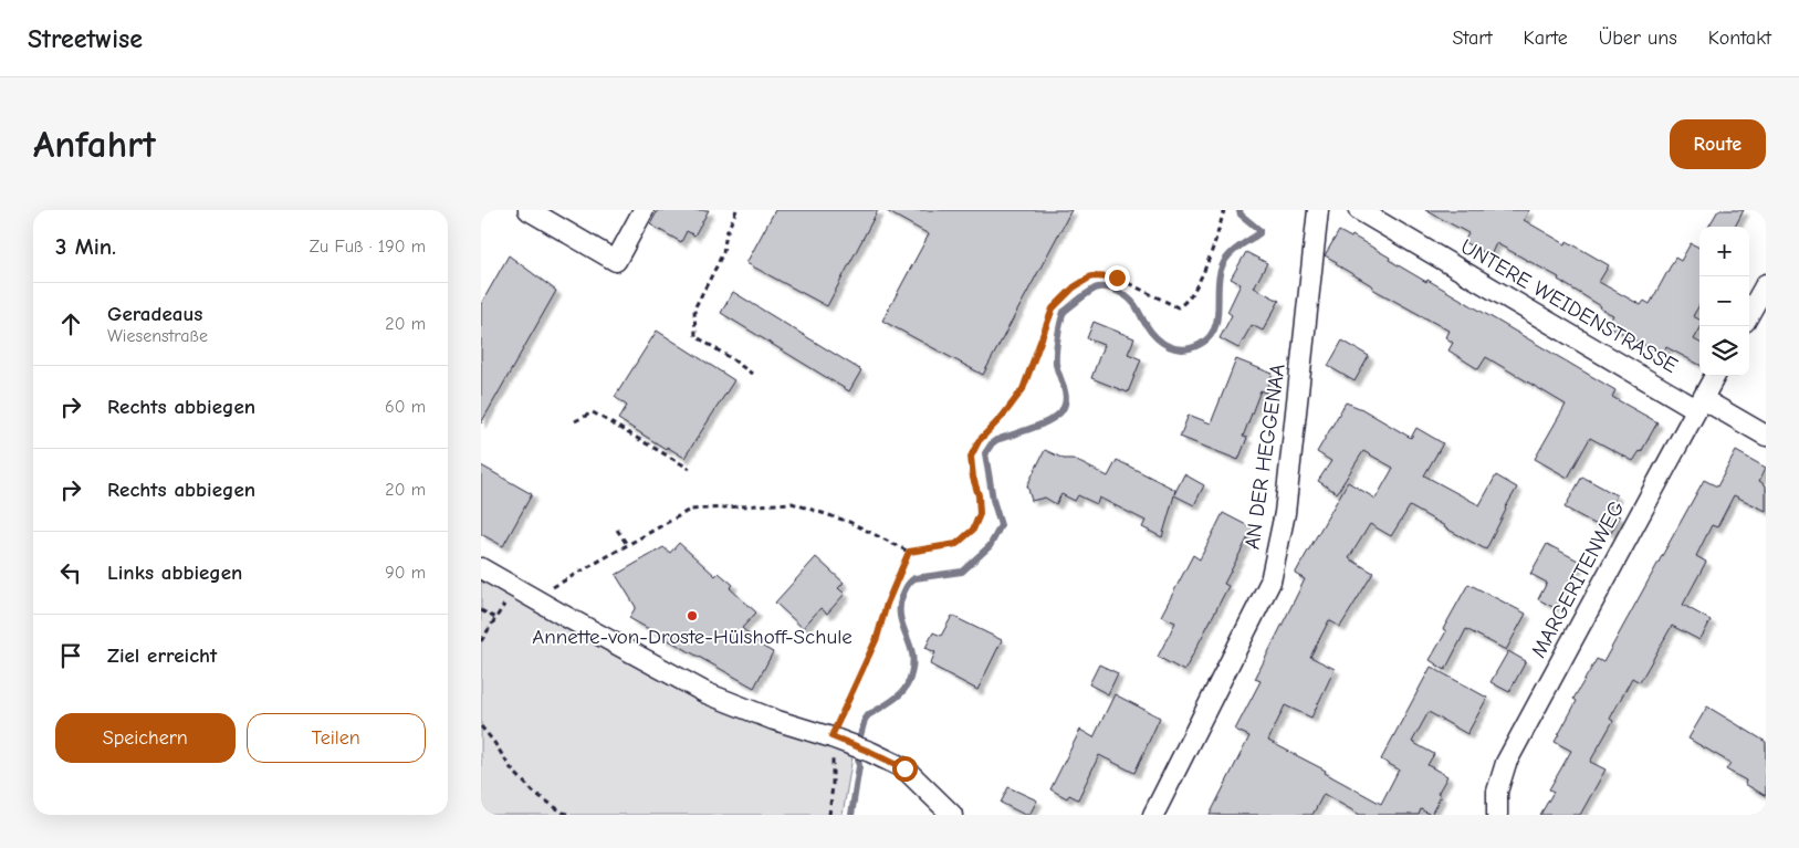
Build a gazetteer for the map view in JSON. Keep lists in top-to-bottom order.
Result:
{
  "streets": {
    "street": ["UNTERE WEIDENSTRASSE", "AN DER HEGGENAA", "MARGERITENWEG"]
  },
  "crossings": [
    ["UNTERE WEIDENSTRASSE", "MARGERITENWEG"]
  ],
  "places": ["Annette-von-Droste-Hülshoff-Schule"],
  "page": {
    "header": "Streetwise",
    "nav": [
      "Start",
      "Karte",
      "Über uns",
      "Kontakt"
    ],
    "buttons": [
      "Route",
      ["Speichern", "Teilen"]
    ],
    "title": "Anfahrt",
    "heading": ["3 Min.", "Zu Fuß · 190 m"],
    "map_buttons": ["+", "−"],
    "list": [
      ["Geradeaus", "Wiesenstraße", "20 m"],
      ["Rechts abbiegen", "60 m"],
      ["Rechts abbiegen", "20 m"],
      ["Links abbiegen", "90 m"],
      "Ziel erreicht"
    ]
  }
}
